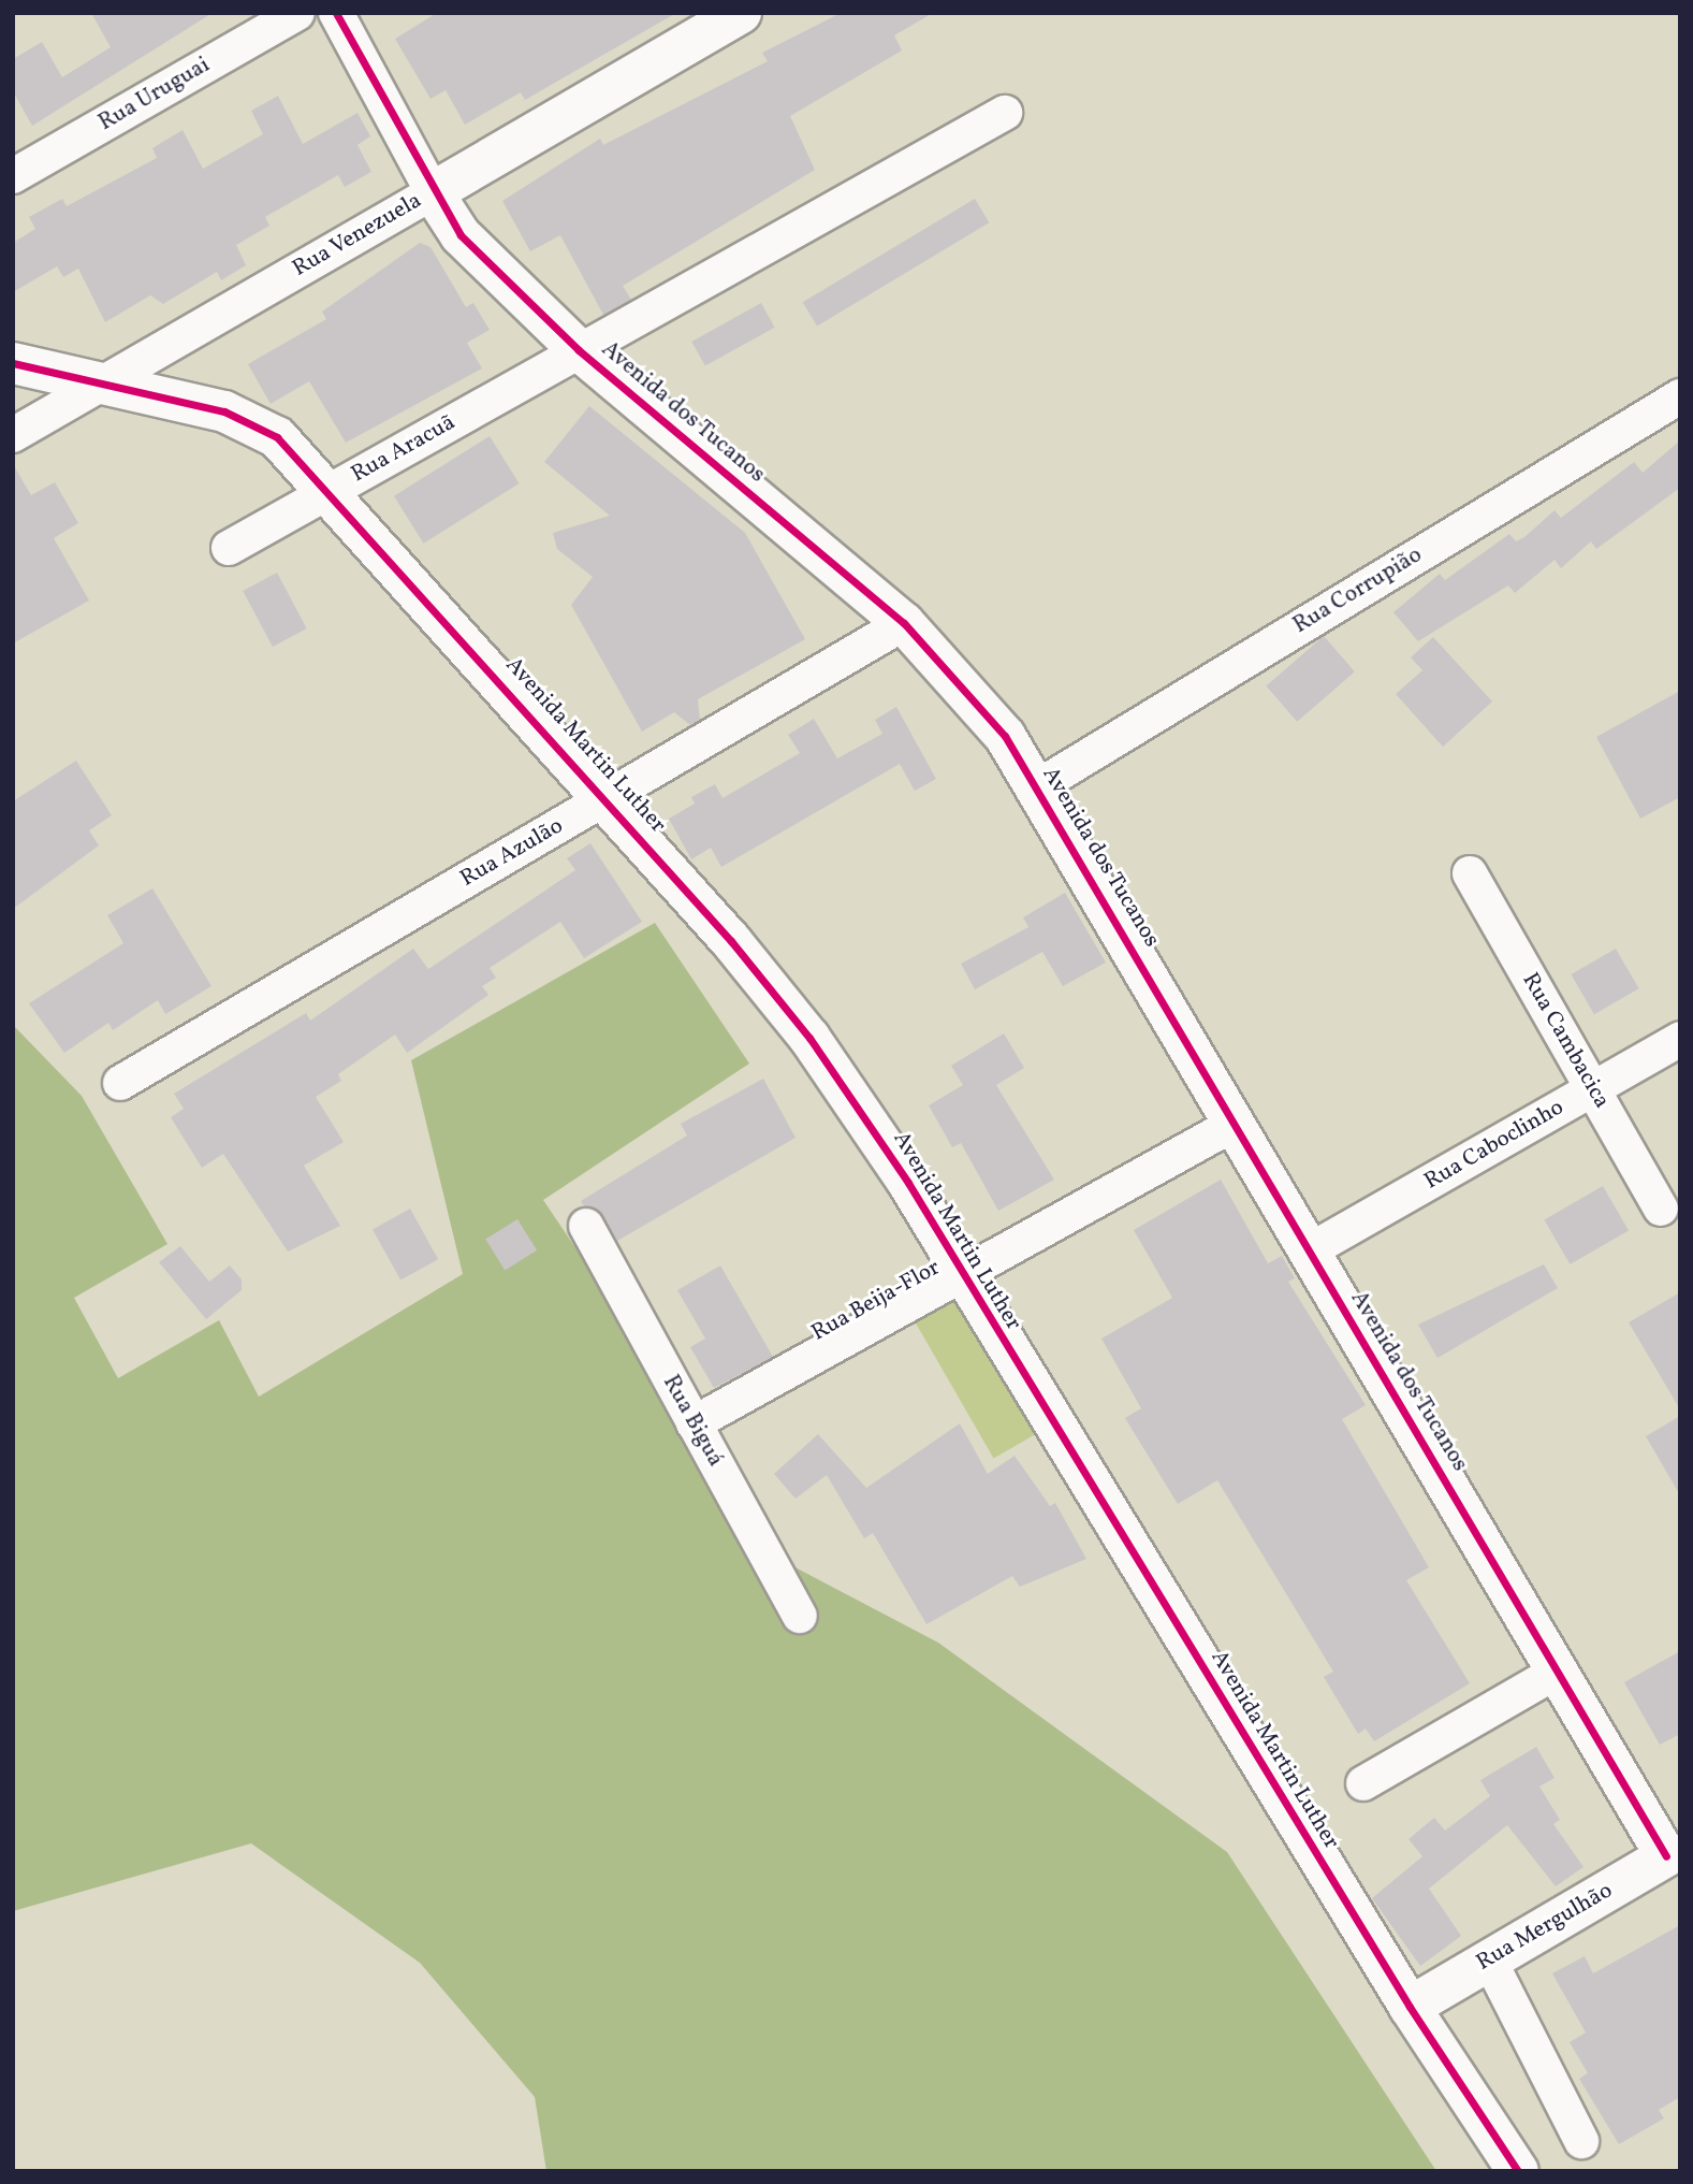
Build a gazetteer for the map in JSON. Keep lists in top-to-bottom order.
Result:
{
  "streets": {
    "street": [
      "Rua Uruguai",
      "Rua Venezuela",
      "Avenida dos Tucanos",
      "Rua Aracuã",
      "Rua Corrupião",
      "Avenida Martin Luther",
      "Rua Azulão",
      "Rua Cambacica",
      "Rua Caboclinho",
      "Rua Beija-Flor",
      "Rua Biguá",
      "Rua Mergulhão"
    ]
  },
  "crossings": [
    ["Rua Venezuela", "Avenida dos Tucanos"],
    ["Rua Venezuela", "Avenida Martin Luther"],
    ["Avenida dos Tucanos", "Rua Aracuã"],
    ["Avenida dos Tucanos", "Rua Corrupião"],
    ["Avenida dos Tucanos", "Rua Azulão"],
    ["Avenida dos Tucanos", "Rua Caboclinho"],
    ["Avenida dos Tucanos", "Rua Beija-Flor"],
    ["Avenida dos Tucanos", "Rua Mergulhão"],
    ["Rua Aracuã", "Avenida Martin Luther"],
    ["Avenida Martin Luther", "Rua Azulão"],
    ["Avenida Martin Luther", "Rua Beija-Flor"],
    ["Avenida Martin Luther", "Rua Mergulhão"],
    ["Rua Cambacica", "Rua Caboclinho"],
    ["Rua Beija-Flor", "Rua Biguá"]
  ]
}
